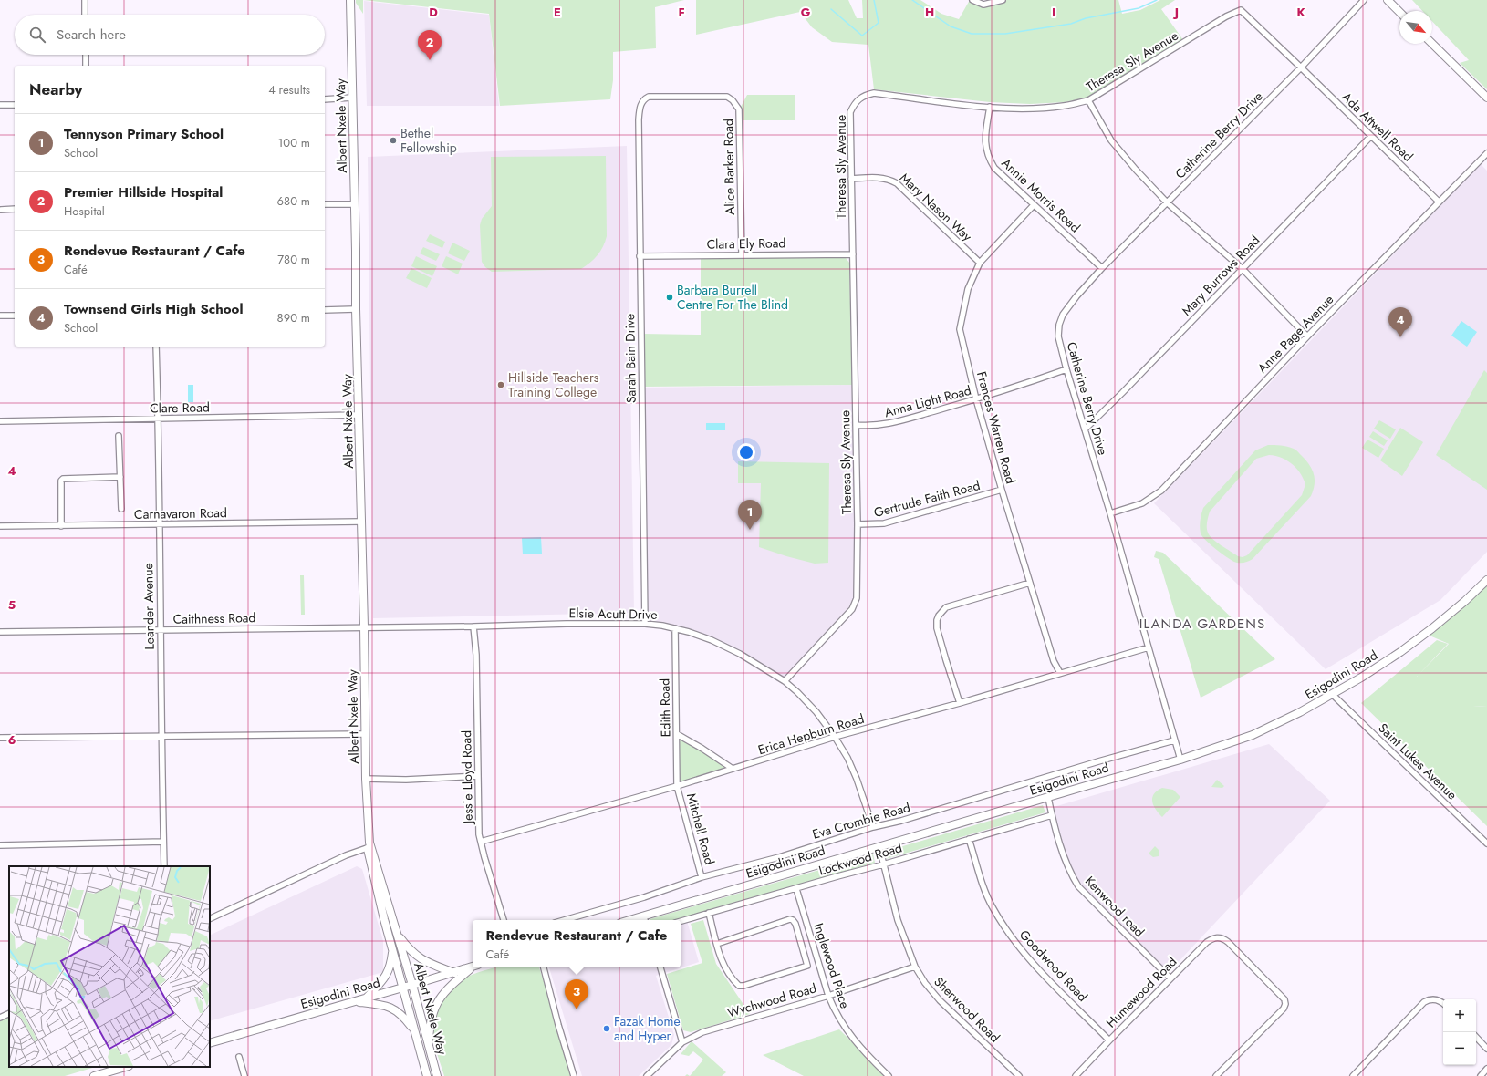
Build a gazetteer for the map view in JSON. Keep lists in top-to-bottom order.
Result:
{
  "streets": {
    "main road": ["Albert Nxele Way", "Esigodini Road"],
    "street": [
      "Theresa Sly Avenue",
      "Ada Attwell Road",
      "Catherine Berry Drive",
      "Alice Barker Road",
      "Annie Morris Road",
      "Mary Nason Way",
      "Clara Ely Road",
      "Mary Burrows Road",
      "Anne Page Avenue",
      "Sarah Bain Drive",
      "Anna Light Road",
      "Clare Road",
      "Frances Warren Road",
      "Gertrude Faith Road",
      "Carnavaron Road",
      "Leander Avenue",
      "Elsie Acutt Drive",
      "Caithness Road",
      "Edith Road",
      "Erica Hepburn Road",
      "Saint Lukes Avenue",
      "Jessie Lloyd Road",
      "Eva Crombie Road",
      "Mitchell Road",
      "Lockwood Road",
      "Kenwood road",
      "Inglewood Place",
      "Goodwood Road",
      "Humewood Road",
      "Wychwood Road",
      "Sherwood Road"
    ]
  },
  "crossings": [
    ["Theresa Sly Avenue", "Ada Attwell Road"],
    ["Theresa Sly Avenue", "Catherine Berry Drive"],
    ["Theresa Sly Avenue", "Annie Morris Road"],
    ["Theresa Sly Avenue", "Mary Nason Way"],
    ["Theresa Sly Avenue", "Clara Ely Road"],
    ["Theresa Sly Avenue", "Anna Light Road"],
    ["Theresa Sly Avenue", "Gertrude Faith Road"],
    ["Theresa Sly Avenue", "Elsie Acutt Drive"],
    ["Albert Nxele Way", "Clare Road"],
    ["Albert Nxele Way", "Carnavaron Road"],
    ["Albert Nxele Way", "Elsie Acutt Drive"],
    ["Albert Nxele Way", "Caithness Road"],
    ["Albert Nxele Way", "Esigodini Road"],
    ["Ada Attwell Road", "Catherine Berry Drive"],
    ["Ada Attwell Road", "Mary Burrows Road"],
    ["Ada Attwell Road", "Anne Page Avenue"],
    ["Catherine Berry Drive", "Annie Morris Road"],
    ["Catherine Berry Drive", "Mary Burrows Road"],
    ["Catherine Berry Drive", "Anne Page Avenue"],
    ["Catherine Berry Drive", "Anna Light Road"],
    ["Catherine Berry Drive", "Esigodini Road"],
    ["Catherine Berry Drive", "Erica Hepburn Road"],
    ["Catherine Berry Drive", "Eva Crombie Road"],
    ["Alice Barker Road", "Clara Ely Road"],
    ["Alice Barker Road", "Sarah Bain Drive"],
    ["Annie Morris Road", "Frances Warren Road"],
    ["Mary Nason Way", "Frances Warren Road"],
    ["Clara Ely Road", "Sarah Bain Drive"],
    ["Sarah Bain Drive", "Elsie Acutt Drive"],
    ["Anna Light Road", "Frances Warren Road"],
    ["Clare Road", "Leander Avenue"],
    ["Frances Warren Road", "Gertrude Faith Road"],
    ["Frances Warren Road", "Erica Hepburn Road"],
    ["Carnavaron Road", "Leander Avenue"],
    ["Leander Avenue", "Caithness Road"],
    ["Elsie Acutt Drive", "Caithness Road"],
    ["Elsie Acutt Drive", "Edith Road"],
    ["Elsie Acutt Drive", "Erica Hepburn Road"],
    ["Elsie Acutt Drive", "Jessie Lloyd Road"],
    ["Elsie Acutt Drive", "Eva Crombie Road"],
    ["Esigodini Road", "Saint Lukes Avenue"],
    ["Esigodini Road", "Kenwood road"],
    ["Esigodini Road", "Sherwood Road"],
    ["Edith Road", "Erica Hepburn Road"],
    ["Edith Road", "Mitchell Road"],
    ["Erica Hepburn Road", "Jessie Lloyd Road"],
    ["Erica Hepburn Road", "Mitchell Road"],
    ["Eva Crombie Road", "Mitchell Road"],
    ["Lockwood Road", "Kenwood road"],
    ["Lockwood Road", "Inglewood Place"],
    ["Lockwood Road", "Goodwood Road"],
    ["Lockwood Road", "Sherwood Road"],
    ["Kenwood road", "Humewood Road"],
    ["Inglewood Place", "Wychwood Road"],
    ["Goodwood Road", "Humewood Road"],
    ["Wychwood Road", "Sherwood Road"]
  ],
  "districts": ["ILANDA GARDENS"],
  "places": [
    "Bethel Fellowship",
    "Barbara Burrell Centre For The Blind",
    "Hillside Teachers Training College",
    "Fazak Home and Hyper"
  ],
  "north": "bottom right",
  "page": {
    "search": "Search here",
    "pins": [
      "2",
      "4",
      "1",
      "3"
    ],
    "heading": ["Nearby", "4 results"],
    "list": [
      {
        "mark": "1",
        "name": "Tennyson Primary School",
        "note": "School",
        "value": "100 m"
      },
      {
        "mark": "2",
        "name": "Premier Hillside Hospital",
        "note": "Hospital",
        "value": "680 m"
      },
      {
        "mark": "3",
        "name": "Rendevue Restaurant / Cafe",
        "note": "Café",
        "value": "780 m"
      },
      {
        "mark": "4",
        "name": "Townsend Girls High School",
        "note": "School",
        "value": "890 m"
      }
    ],
    "popup": ["Rendevue Restaurant / Cafe", "Café"],
    "map_buttons": ["+", "−"]
  },
  "grid": {
    "columns": [
      "D",
      "E",
      "F",
      "G",
      "H",
      "I",
      "J",
      "K"
    ],
    "rows": ["4", "5", "6"]
  }
}
